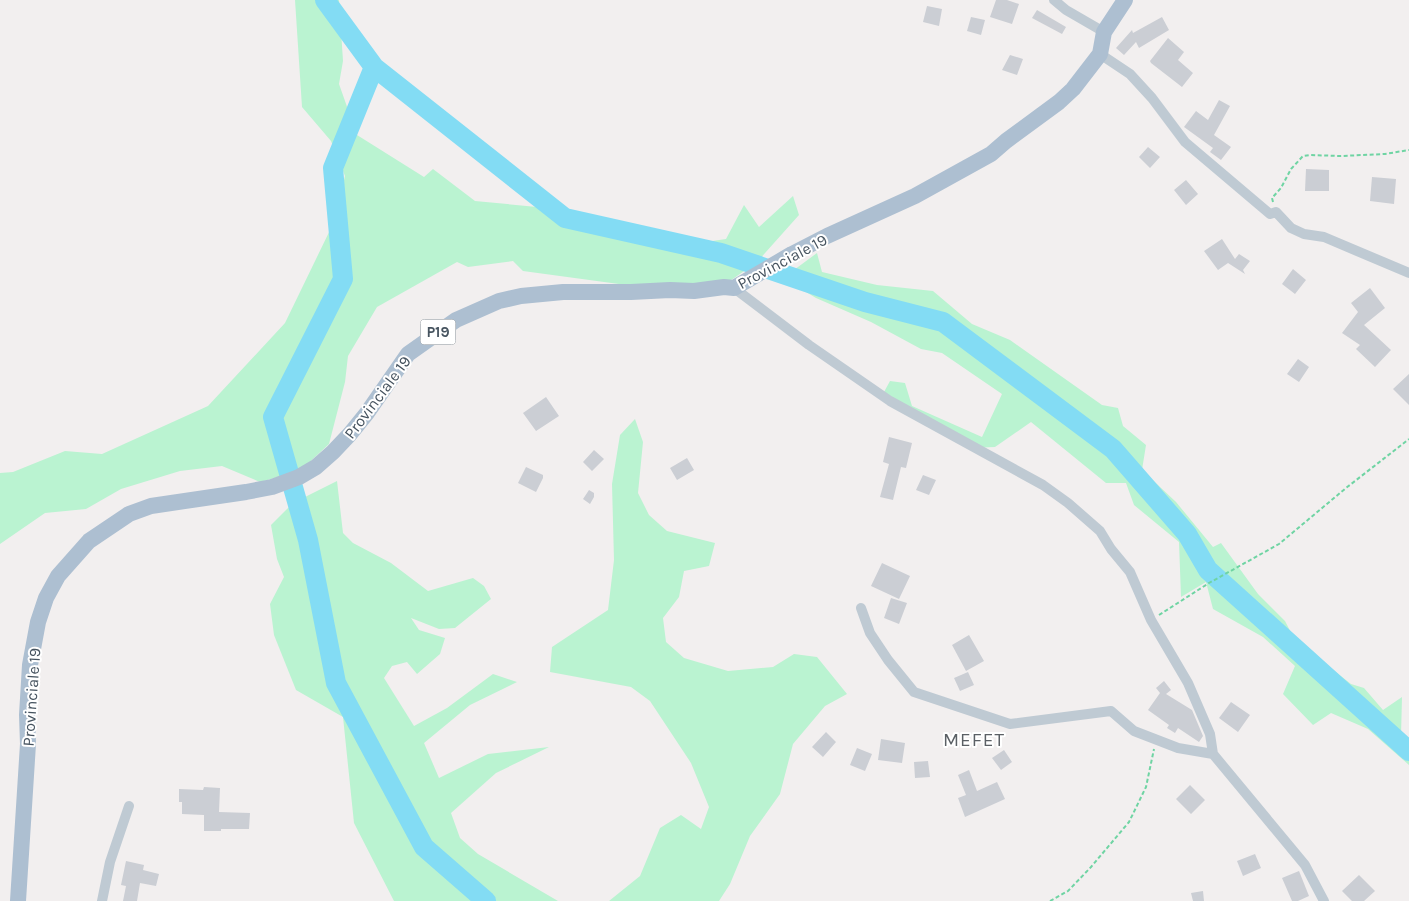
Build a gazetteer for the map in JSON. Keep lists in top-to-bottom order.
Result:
{
  "streets": {
    "main road": ["Provinciale 19", "P19"]
  },
  "districts": ["MEFET"]
}
